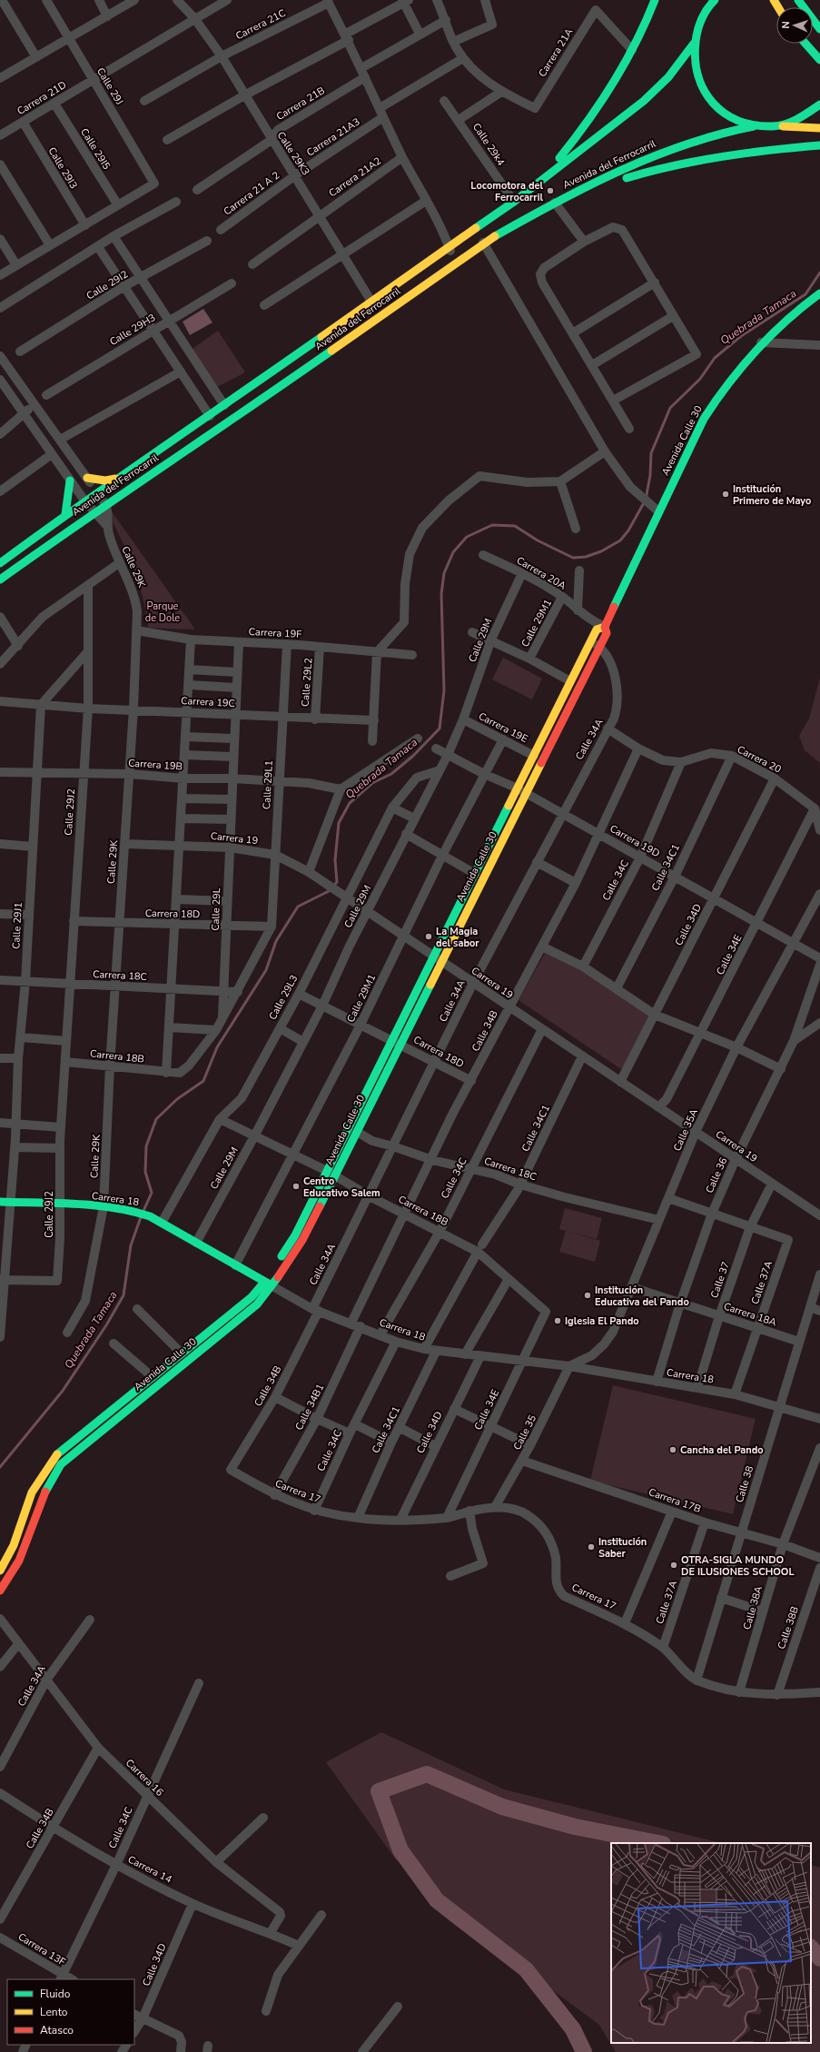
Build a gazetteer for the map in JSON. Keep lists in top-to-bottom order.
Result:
{
  "streets": {
    "main road": ["Avenida del Ferrocarril", "Avenida Calle 30", "Carrera 18"],
    "street": [
      "Carrera 21C",
      "Carrera 21A",
      "Calle 29J",
      "Carrera 21D",
      "Carrera 21B",
      "Carrera 21A3",
      "Calle 29k4",
      "Calle 29I5",
      "Calle 29K3",
      "Calle 29I3",
      "Carrera 21A2",
      "Carrera 21 A 2",
      "Calle 29I2",
      "Calle 29H3",
      "Calle 29K",
      "Carrera 20A",
      "Calle 29M1",
      "Carrera 19F",
      "Calle 29M",
      "Calle 29L2",
      "Carrera 19C",
      "Carrera 19E",
      "Calle 34A",
      "Carrera 20",
      "Carrera 19B",
      "Calle 29L1",
      "Calle 29J2",
      "Carrera 19",
      "Carrera 19D",
      "Calle 34C1",
      "Calle 34C",
      "Calle 29L",
      "Carrera 18D",
      "Calle 34D",
      "Calle 29J1",
      "Calle 34E",
      "Carrera 18C",
      "Calle 29L3",
      "Calle 34B",
      "Carrera 18B",
      "Calle 35A",
      "Calle 36",
      "Calle 37",
      "Calle 37A",
      "Carrera 18A",
      "Calle 34B1",
      "Calle 35",
      "Calle 38",
      "Carrera 17",
      "Carrera 17B",
      "Calle 38A",
      "Calle 38B",
      "Carrera 16",
      "Carrera 14",
      "Carrera 13F"
    ]
  },
  "crossings": [
    ["Carrera 21C", "Calle 29K3"],
    ["Calle 29J", "Carrera 21D"],
    ["Calle 29J", "Calle 29I5"],
    ["Carrera 21D", "Calle 29I5"],
    ["Carrera 21D", "Calle 29I3"],
    ["Carrera 21B", "Calle 29K3"],
    ["Carrera 21A3", "Calle 29K3"],
    ["Carrera 21A3", "Carrera 21 A 2"],
    ["Calle 29k4", "Avenida del Ferrocarril"],
    ["Calle 29K3", "Avenida del Ferrocarril"],
    ["Calle 29K3", "Carrera 21A2"],
    ["Calle 29K3", "Carrera 21 A 2"],
    ["Avenida del Ferrocarril", "Calle 29K"],
    ["Avenida Calle 30", "Carrera 20A"],
    ["Avenida Calle 30", "Carrera 19E"],
    ["Avenida Calle 30", "Calle 34A"],
    ["Avenida Calle 30", "Carrera 19"],
    ["Avenida Calle 30", "Carrera 19D"],
    ["Avenida Calle 30", "Carrera 18D"],
    ["Avenida Calle 30", "Carrera 18C"],
    ["Avenida Calle 30", "Carrera 18B"],
    ["Avenida Calle 30", "Carrera 18"],
    ["Calle 29K", "Carrera 19F"],
    ["Calle 29K", "Carrera 19C"],
    ["Calle 29K", "Carrera 19B"],
    ["Calle 29K", "Carrera 19"],
    ["Calle 29K", "Carrera 18D"],
    ["Calle 29K", "Carrera 18C"],
    ["Calle 29K", "Carrera 18B"],
    ["Calle 29K", "Carrera 18"],
    ["Carrera 20A", "Calle 29M1"],
    ["Carrera 20A", "Calle 29M"],
    ["Calle 29M1", "Carrera 19E"],
    ["Calle 29M1", "Carrera 19"],
    ["Calle 29M1", "Carrera 19D"],
    ["Calle 29M1", "Carrera 18D"],
    ["Calle 29M1", "Carrera 18B"],
    ["Calle 29M1", "Carrera 18"],
    ["Carrera 19F", "Calle 29L2"],
    ["Carrera 19F", "Calle 29L1"],
    ["Carrera 19F", "Calle 29L"],
    ["Calle 29M", "Carrera 19E"],
    ["Calle 29M", "Carrera 19"],
    ["Calle 29M", "Carrera 19D"],
    ["Calle 29M", "Carrera 18D"],
    ["Calle 29M", "Calle 29L3"],
    ["Calle 29M", "Carrera 18B"],
    ["Calle 29M", "Carrera 18"],
    ["Calle 29L2", "Carrera 19C"],
    ["Carrera 19C", "Calle 29L1"],
    ["Carrera 19C", "Calle 29J2"],
    ["Carrera 19C", "Calle 29L"],
    ["Carrera 19C", "Calle 29J1"],
    ["Calle 34A", "Carrera 20"],
    ["Calle 34A", "Carrera 19"],
    ["Calle 34A", "Carrera 19D"],
    ["Calle 34A", "Carrera 18D"],
    ["Calle 34A", "Carrera 18C"],
    ["Calle 34A", "Calle 34B"],
    ["Calle 34A", "Carrera 18B"],
    ["Calle 34A", "Carrera 18"],
    ["Calle 34A", "Carrera 16"],
    ["Carrera 20", "Calle 34C1"],
    ["Carrera 20", "Calle 34C"],
    ["Carrera 20", "Calle 34D"],
    ["Carrera 20", "Calle 34E"],
    ["Carrera 20", "Calle 34B"],
    ["Carrera 19B", "Calle 29L1"],
    ["Carrera 19B", "Calle 29J2"],
    ["Carrera 19B", "Calle 29L"],
    ["Carrera 19B", "Calle 29J1"],
    ["Calle 29L1", "Carrera 19"],
    ["Calle 29L1", "Carrera 18D"],
    ["Calle 29L1", "Carrera 18B"],
    ["Calle 29J2", "Carrera 18D"],
    ["Calle 29J2", "Calle 29J1"],
    ["Calle 29J2", "Carrera 18C"],
    ["Calle 29J2", "Carrera 18B"],
    ["Calle 29J2", "Carrera 18"],
    ["Carrera 19", "Calle 34C1"],
    ["Carrera 19", "Calle 34C"],
    ["Carrera 19", "Calle 29L"],
    ["Carrera 19", "Calle 34D"],
    ["Carrera 19", "Calle 34E"],
    ["Carrera 19", "Calle 29L3"],
    ["Carrera 19", "Calle 34B"],
    ["Carrera 19", "Calle 35A"],
    ["Carrera 19", "Calle 36"],
    ["Carrera 19", "Calle 37"],
    ["Carrera 19D", "Calle 34C1"],
    ["Carrera 19D", "Calle 34C"],
    ["Carrera 19D", "Calle 34D"],
    ["Carrera 19D", "Calle 34E"],
    ["Carrera 19D", "Calle 34B"],
    ["Carrera 19D", "Calle 35A"],
    ["Calle 34C1", "Carrera 18C"],
    ["Calle 34C1", "Carrera 18B"],
    ["Calle 34C1", "Carrera 18"],
    ["Calle 34C1", "Carrera 17"],
    ["Calle 34C", "Carrera 18C"],
    ["Calle 34C", "Carrera 18B"],
    ["Calle 34C", "Carrera 18"],
    ["Calle 34C", "Carrera 17"],
    ["Calle 34C", "Carrera 16"],
    ["Calle 34C", "Carrera 14"],
    ["Calle 34C", "Carrera 13F"],
    ["Calle 29L", "Carrera 18D"],
    ["Calle 29L", "Carrera 18C"],
    ["Calle 29L", "Carrera 18B"],
    ["Carrera 18D", "Calle 29L3"],
    ["Carrera 18D", "Calle 34B"],
    ["Carrera 18D", "Carrera 18B"],
    ["Calle 34D", "Carrera 18"],
    ["Calle 34D", "Carrera 17"],
    ["Calle 34D", "Carrera 14"],
    ["Calle 29J1", "Carrera 18C"],
    ["Calle 29J1", "Carrera 18"],
    ["Calle 34E", "Carrera 18B"],
    ["Calle 34E", "Carrera 18"],
    ["Calle 34E", "Carrera 17"],
    ["Carrera 18C", "Calle 34B"],
    ["Carrera 18C", "Carrera 18B"],
    ["Carrera 18C", "Calle 35A"],
    ["Calle 29L3", "Carrera 18B"],
    ["Calle 29L3", "Carrera 18"],
    ["Calle 34B", "Carrera 18B"],
    ["Calle 34B", "Carrera 18"],
    ["Calle 34B", "Carrera 17"],
    ["Calle 34B", "Carrera 16"],
    ["Calle 34B", "Carrera 14"],
    ["Calle 35A", "Carrera 18"],
    ["Calle 35A", "Carrera 18A"],
    ["Calle 35A", "Calle 35"],
    ["Calle 36", "Carrera 18"],
    ["Calle 36", "Carrera 18A"],
    ["Carrera 18", "Calle 37"],
    ["Carrera 18", "Calle 37A"],
    ["Carrera 18", "Calle 34B1"],
    ["Carrera 18", "Calle 35"],
    ["Carrera 18", "Calle 38"],
    ["Calle 37", "Calle 37A"],
    ["Calle 37", "Carrera 18A"],
    ["Calle 37A", "Carrera 18A"],
    ["Calle 37A", "Carrera 17"],
    ["Calle 37A", "Carrera 17B"],
    ["Carrera 18A", "Calle 38"],
    ["Calle 34B1", "Carrera 17"],
    ["Calle 35", "Carrera 17"],
    ["Calle 35", "Carrera 17B"],
    ["Calle 38", "Carrera 17"],
    ["Calle 38", "Carrera 17B"],
    ["Carrera 17", "Calle 38A"],
    ["Carrera 17", "Calle 38B"],
    ["Carrera 17B", "Calle 38A"],
    ["Carrera 16", "Carrera 14"]
  ],
  "water": ["Quebrada Tamaca"],
  "parks": ["Parque de Dole"],
  "places": [
    "Locomotora del Ferrocarril",
    "Institución Primero de Mayo",
    "La Magia del sabor",
    "Centro Educativo Salem",
    "Institución Educativa del Pando",
    "Iglesia El Pando",
    "Cancha del Pando",
    "Institución Saber",
    "OTRA-SIGLA MUNDO DE ILUSIONES SCHOOL"
  ],
  "legend": ["Fluido", "Lento", "Atasco"],
  "north": "left"
}
